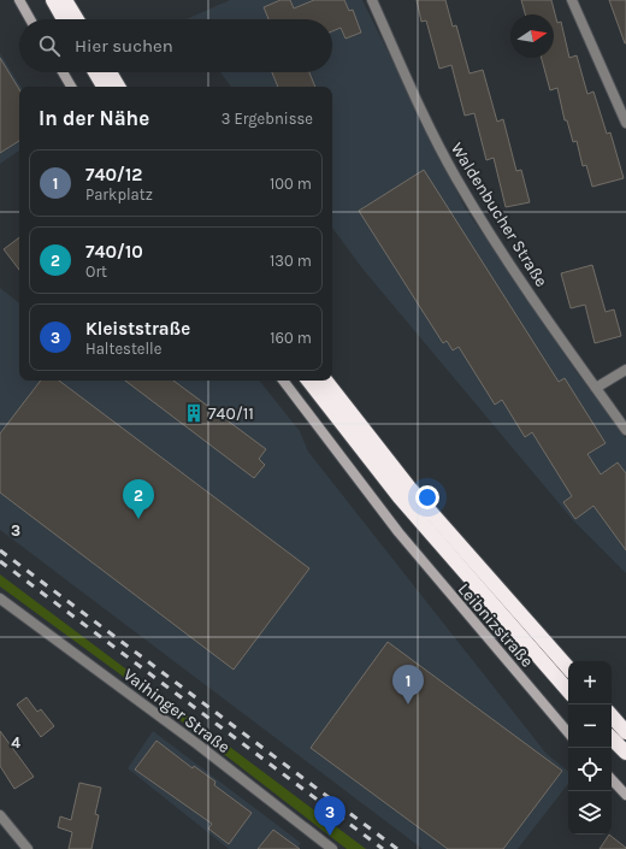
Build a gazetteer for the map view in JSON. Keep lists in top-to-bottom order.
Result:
{
  "streets": {
    "street": ["Waldenbucher Straße", "Leibnizstraße", "Vaihinger Straße"]
  },
  "places": {
    "building": ["740/11"]
  },
  "north": "right",
  "page": {
    "search": "Hier suchen",
    "heading": ["In der Nähe", "3 Ergebnisse"],
    "list": [
      {
        "mark": "1",
        "name": "740/12",
        "note": "Parkplatz",
        "value": "100 m"
      },
      {
        "mark": "2",
        "name": "740/10",
        "note": "Ort",
        "value": "130 m"
      },
      {
        "mark": "3",
        "name": "Kleiststraße",
        "note": "Haltestelle",
        "value": "160 m"
      }
    ],
    "pins": ["2", "1", "3"],
    "map_buttons": ["+", "−"]
  },
  "grid": {
    "rows": ["3", "4"]
  }
}
